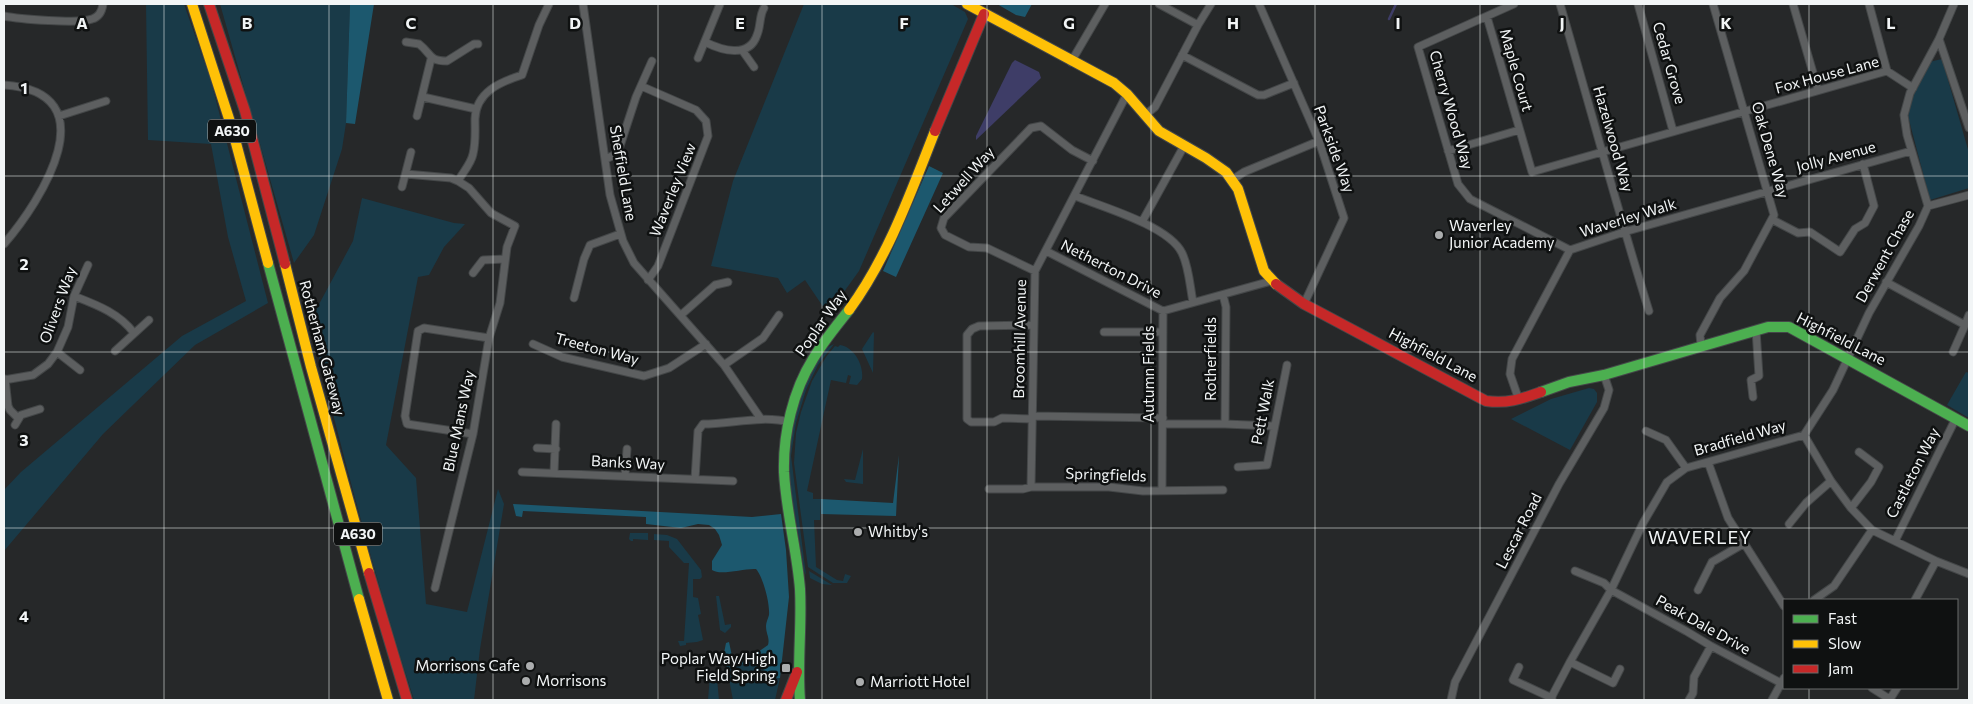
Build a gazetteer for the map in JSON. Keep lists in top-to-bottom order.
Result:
{
  "streets": {
    "main road": [
      "A630",
      "Poplar Way",
      "Highfield Lane",
      "Rotherham Gateway"
    ],
    "street": [
      "Cedar Grove",
      "Maple Court",
      "Fox House Lane",
      "Cherry Wood Way",
      "Hazelwood Way",
      "Parkside Way",
      "Oak Dene Way",
      "Jolly Avenue",
      "Sheffield Lane",
      "Letwell Way",
      "Waverley View",
      "Waverley Walk",
      "Derwent Chase",
      "Netherton Drive",
      "Olivers Way",
      "Broomhill Avenue",
      "Treeton Way",
      "Rotherfields",
      "Autumn Fields",
      "Pett Walk",
      "Blue Mans Way",
      "Bradfield Way",
      "Banks Way",
      "Castleton Way",
      "Springfields",
      "Lescar Road",
      "Peak Dale Drive"
    ]
  },
  "crossings": [
    ["Cedar Grove", "Fox House Lane"],
    ["Maple Court", "Fox House Lane"],
    ["Maple Court", "Cherry Wood Way"],
    ["Maple Court", "Hazelwood Way"],
    ["Fox House Lane", "Hazelwood Way"],
    ["Fox House Lane", "Oak Dene Way"],
    ["Cherry Wood Way", "Waverley Walk"],
    ["Hazelwood Way", "Waverley Walk"],
    ["Parkside Way", "Highfield Lane"],
    ["Oak Dene Way", "Jolly Avenue"],
    ["Oak Dene Way", "Waverley Walk"],
    ["Oak Dene Way", "Highfield Lane"],
    ["Jolly Avenue", "Waverley Walk"],
    ["Sheffield Lane", "Waverley View"],
    ["Sheffield Lane", "Treeton Way"],
    ["Letwell Way", "Broomhill Avenue"],
    ["Waverley Walk", "Highfield Lane"],
    ["Derwent Chase", "Highfield Lane"],
    ["Derwent Chase", "Bradfield Way"],
    ["Netherton Drive", "Broomhill Avenue"],
    ["Netherton Drive", "Autumn Fields"],
    ["Broomhill Avenue", "Springfields"],
    ["Highfield Lane", "Autumn Fields"],
    ["Highfield Lane", "Bradfield Way"],
    ["Highfield Lane", "Castleton Way"],
    ["Highfield Lane", "Lescar Road"],
    ["Rotherfields", "Autumn Fields"],
    ["Autumn Fields", "Springfields"],
    ["Bradfield Way", "Peak Dale Drive"]
  ],
  "districts": ["WAVERLEY"],
  "places": {
    "other": [
      "Waverley Junior Academy",
      "Whitby's",
      "Morrisons Cafe",
      "Morrisons",
      "Marriott Hotel"
    ],
    "transit": ["Poplar Way/High Field Spring"]
  },
  "legend": ["Fast", "Slow", "Jam"],
  "grid": {
    "columns": [
      "A",
      "B",
      "C",
      "D",
      "E",
      "F",
      "G",
      "H",
      "I",
      "J",
      "K",
      "L"
    ],
    "rows": [
      "1",
      "2",
      "3",
      "4"
    ]
  }
}
